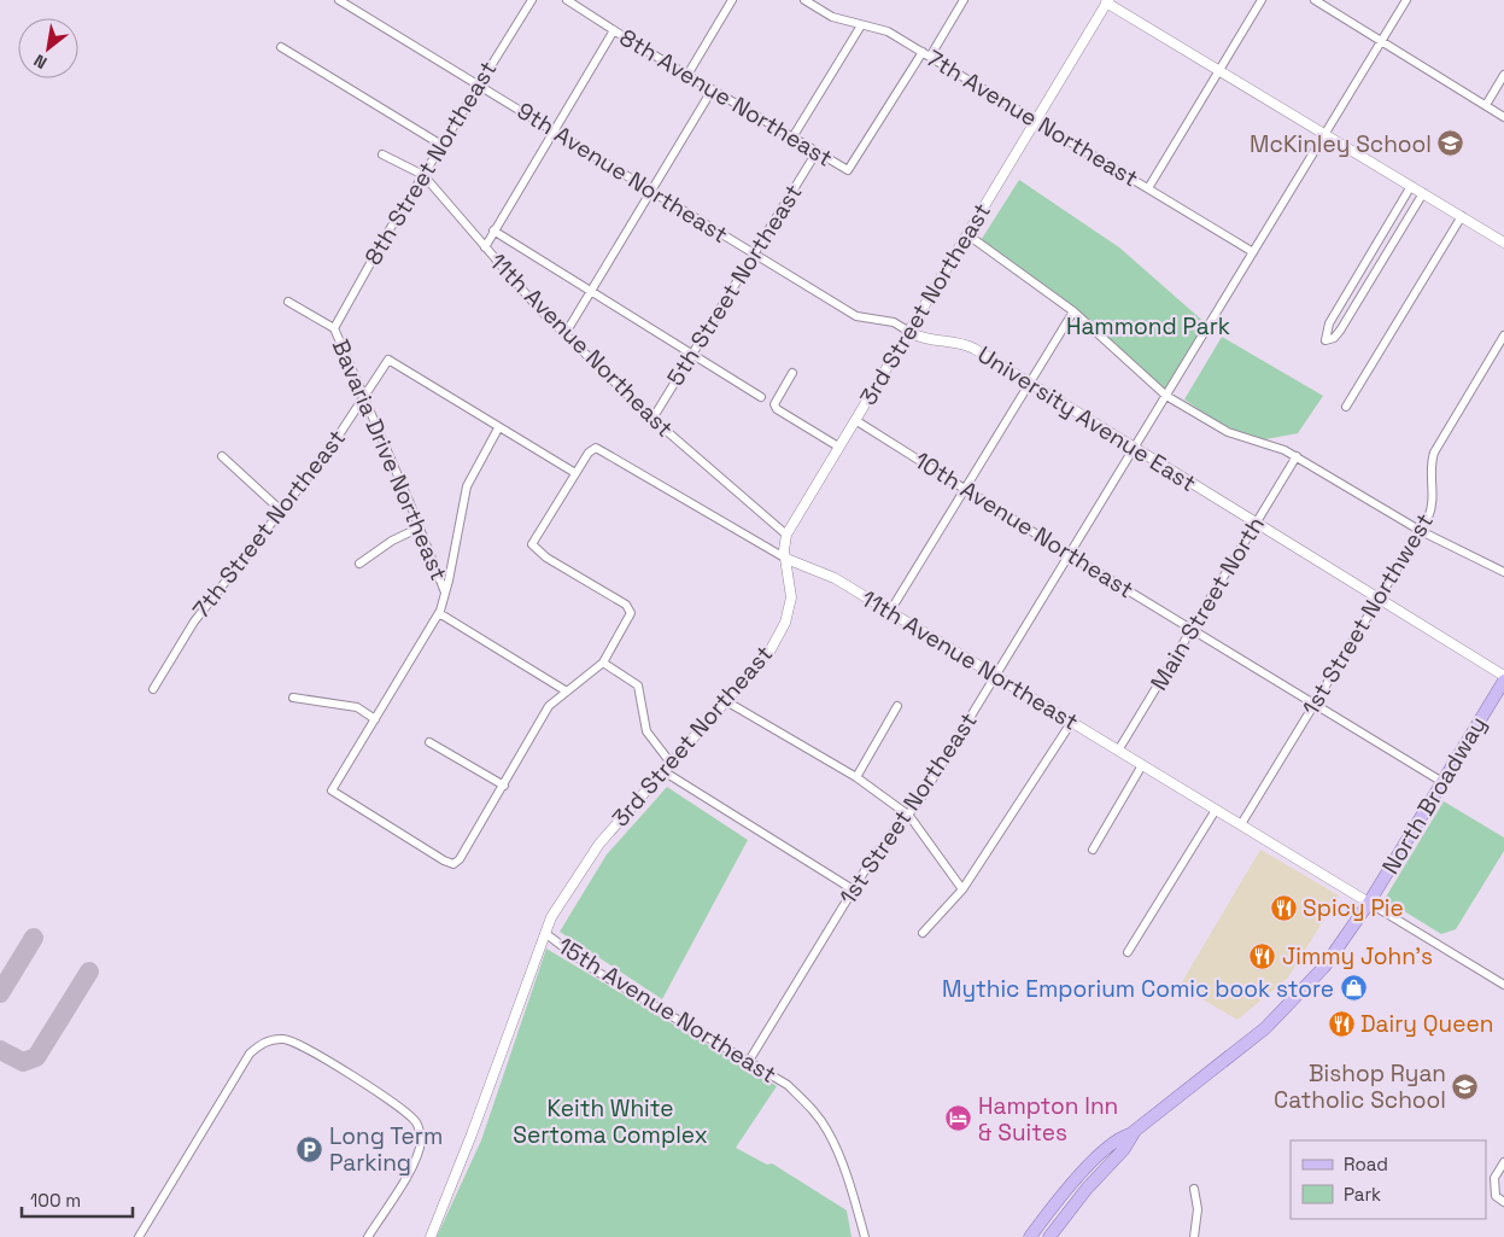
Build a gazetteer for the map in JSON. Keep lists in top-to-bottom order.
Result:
{
  "streets": {
    "main road": ["North Broadway"],
    "street": [
      "8th Avenue Northeast",
      "7th Avenue Northeast",
      "8th Street Northeast",
      "9th Avenue Northeast",
      "5th Street Northeast",
      "3rd Street Northeast",
      "11th Avenue Northeast",
      "University Avenue East",
      "Bavaria Drive Northeast",
      "7th Street Northeast",
      "10th Avenue Northeast",
      "Main Street North",
      "1st Street Northwest",
      "1st Street Northeast",
      "15th Avenue Northeast"
    ]
  },
  "crossings": [
    ["8th Avenue Northeast", "7th Avenue Northeast"],
    ["8th Avenue Northeast", "5th Street Northeast"],
    ["7th Avenue Northeast", "3rd Street Northeast"],
    ["7th Avenue Northeast", "1st Street Northeast"],
    ["8th Street Northeast", "9th Avenue Northeast"],
    ["8th Street Northeast", "11th Avenue Northeast"],
    ["8th Street Northeast", "Bavaria Drive Northeast"],
    ["9th Avenue Northeast", "5th Street Northeast"],
    ["9th Avenue Northeast", "3rd Street Northeast"],
    ["9th Avenue Northeast", "University Avenue East"],
    ["5th Street Northeast", "11th Avenue Northeast"],
    ["3rd Street Northeast", "11th Avenue Northeast"],
    ["3rd Street Northeast", "University Avenue East"],
    ["3rd Street Northeast", "10th Avenue Northeast"],
    ["3rd Street Northeast", "15th Avenue Northeast"],
    ["11th Avenue Northeast", "Main Street North"],
    ["11th Avenue Northeast", "1st Street Northwest"],
    ["11th Avenue Northeast", "North Broadway"],
    ["11th Avenue Northeast", "1st Street Northeast"],
    ["University Avenue East", "Main Street North"],
    ["University Avenue East", "1st Street Northwest"],
    ["University Avenue East", "North Broadway"],
    ["University Avenue East", "1st Street Northeast"],
    ["Bavaria Drive Northeast", "7th Street Northeast"],
    ["10th Avenue Northeast", "Main Street North"],
    ["10th Avenue Northeast", "1st Street Northwest"],
    ["10th Avenue Northeast", "North Broadway"],
    ["10th Avenue Northeast", "1st Street Northeast"],
    ["1st Street Northeast", "15th Avenue Northeast"]
  ],
  "parks": ["Hammond Park", "Keith White Sertoma Complex"],
  "places": {
    "school or university": ["McKinley School", "Bishop Ryan Catholic School"],
    "restaurant": ["Spicy Pie", "Jimmy John's", "Dairy Queen"],
    "shop": ["Mythic Emporium Comic book store"],
    "hotel": ["Hampton Inn & Suites"],
    "parking": ["Long Term Parking"]
  },
  "legend": ["Road", "Park"],
  "scale_bar": "100 m",
  "north": "bottom left"
}
